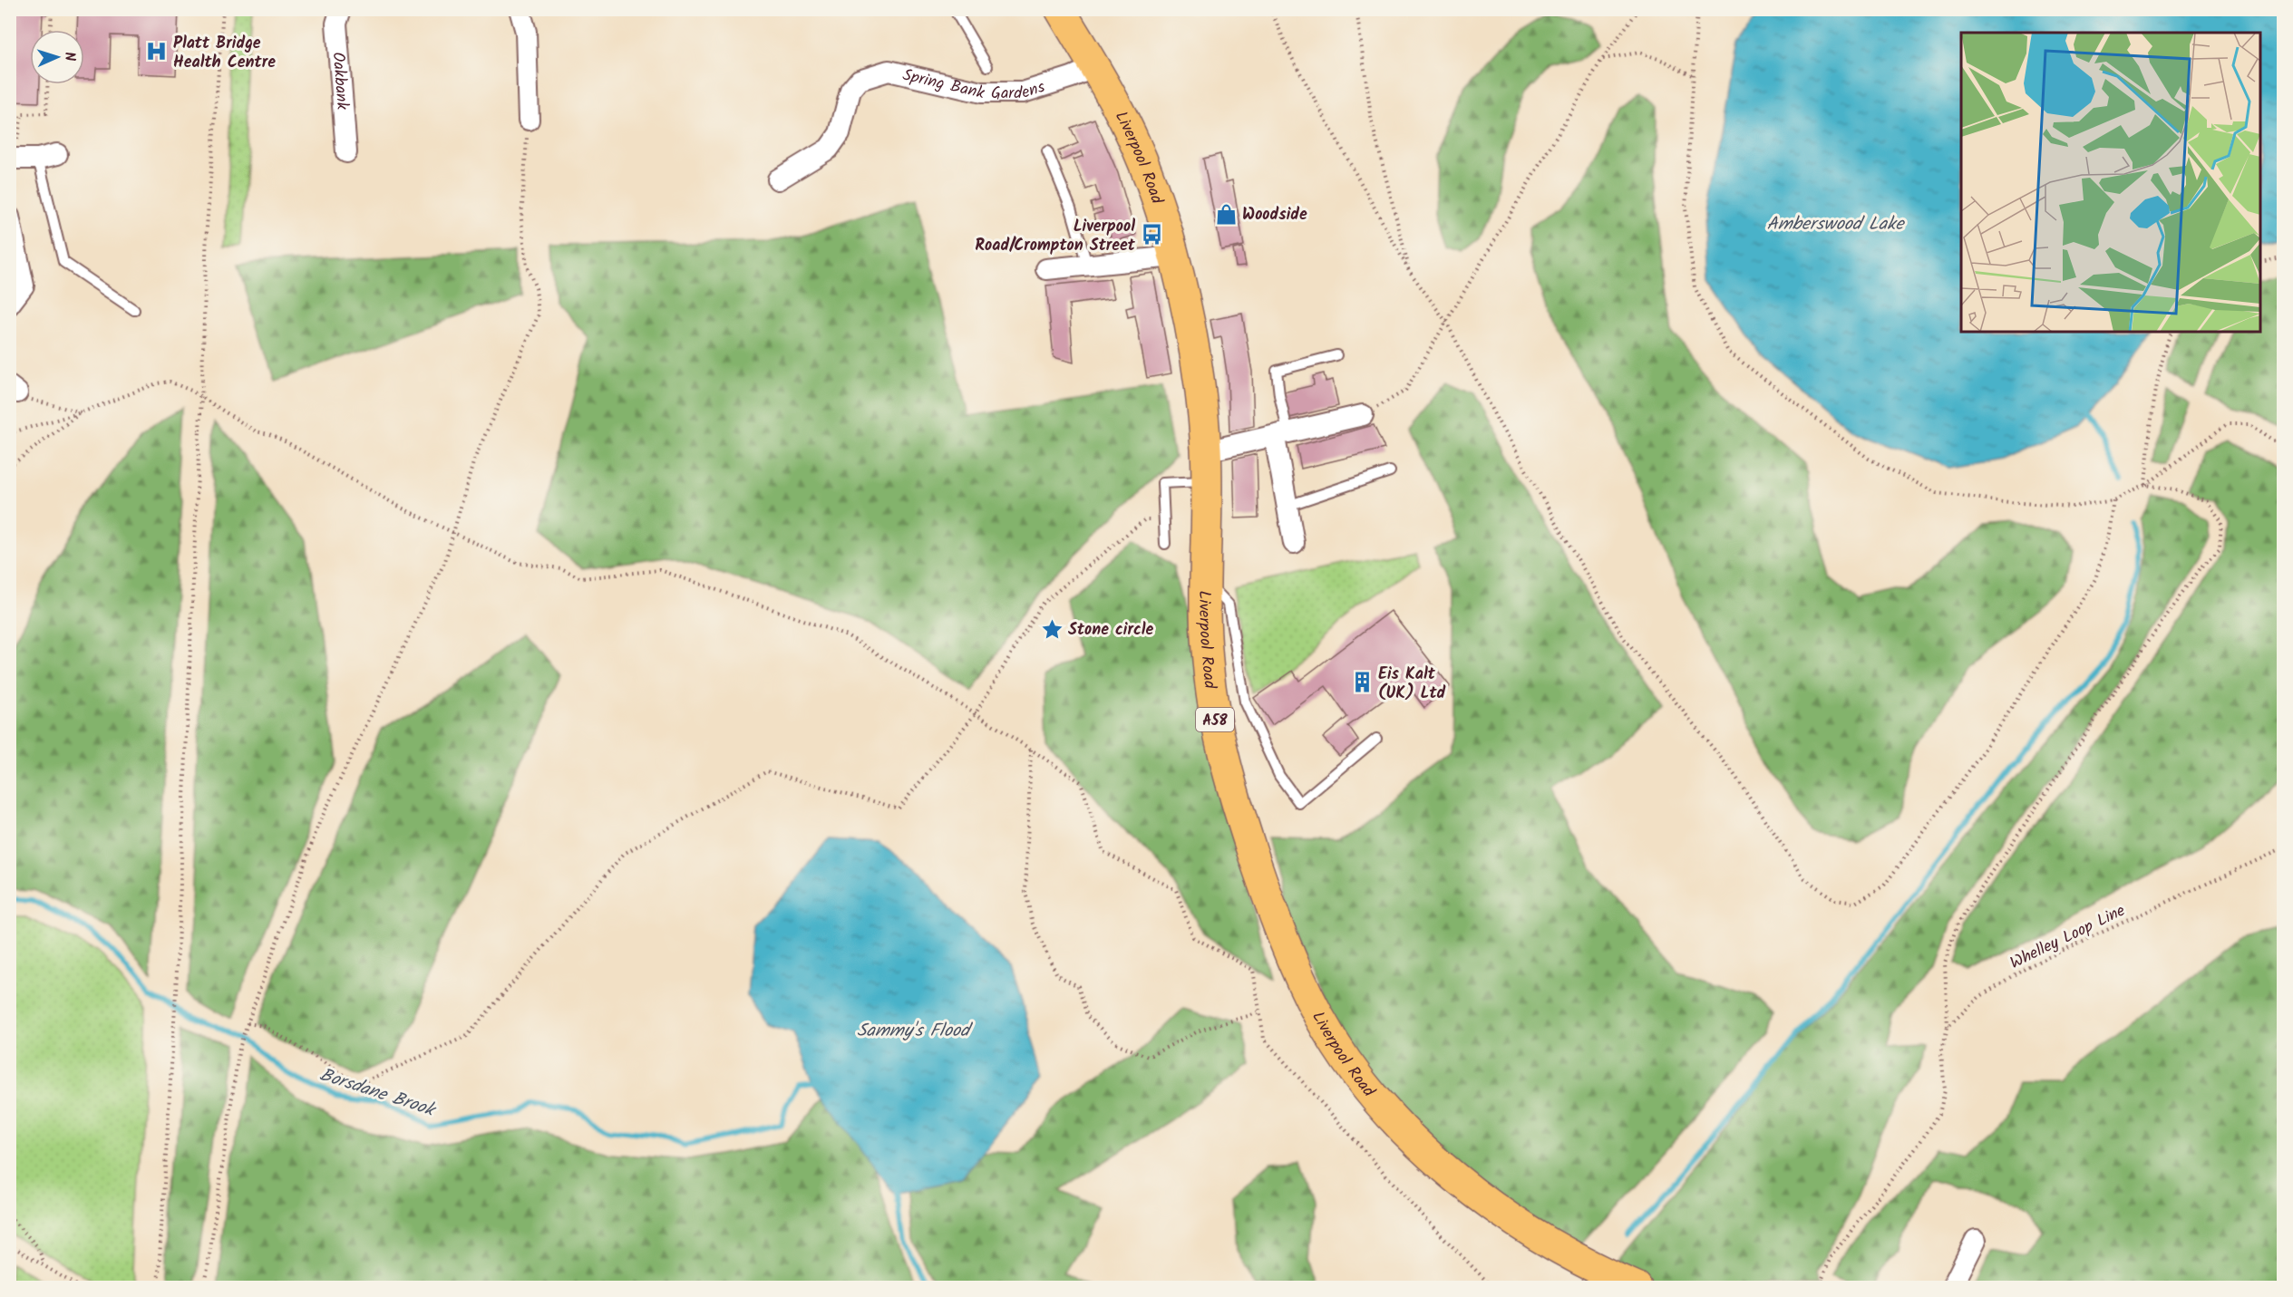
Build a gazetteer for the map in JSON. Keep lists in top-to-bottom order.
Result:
{
  "streets": {
    "main road": ["Liverpool Road", "A58"],
    "street": ["Spring Bank Gardens", "Oakbank"],
    "path": ["Whelley Loop Line"]
  },
  "crossings": [
    ["Spring Bank Gardens", "Liverpool Road"]
  ],
  "water": ["Amberswood Lake", "Sammy's Flood", "Borsdane Brook"],
  "places": {
    "hospital": ["Platt Bridge Health Centre"],
    "shop": ["Woodside"],
    "bus stop": ["Liverpool Road/Crompton Street"],
    "place": ["Stone circle"],
    "building": ["Eis Kalt (UK) Ltd"]
  },
  "north": "right"
}
